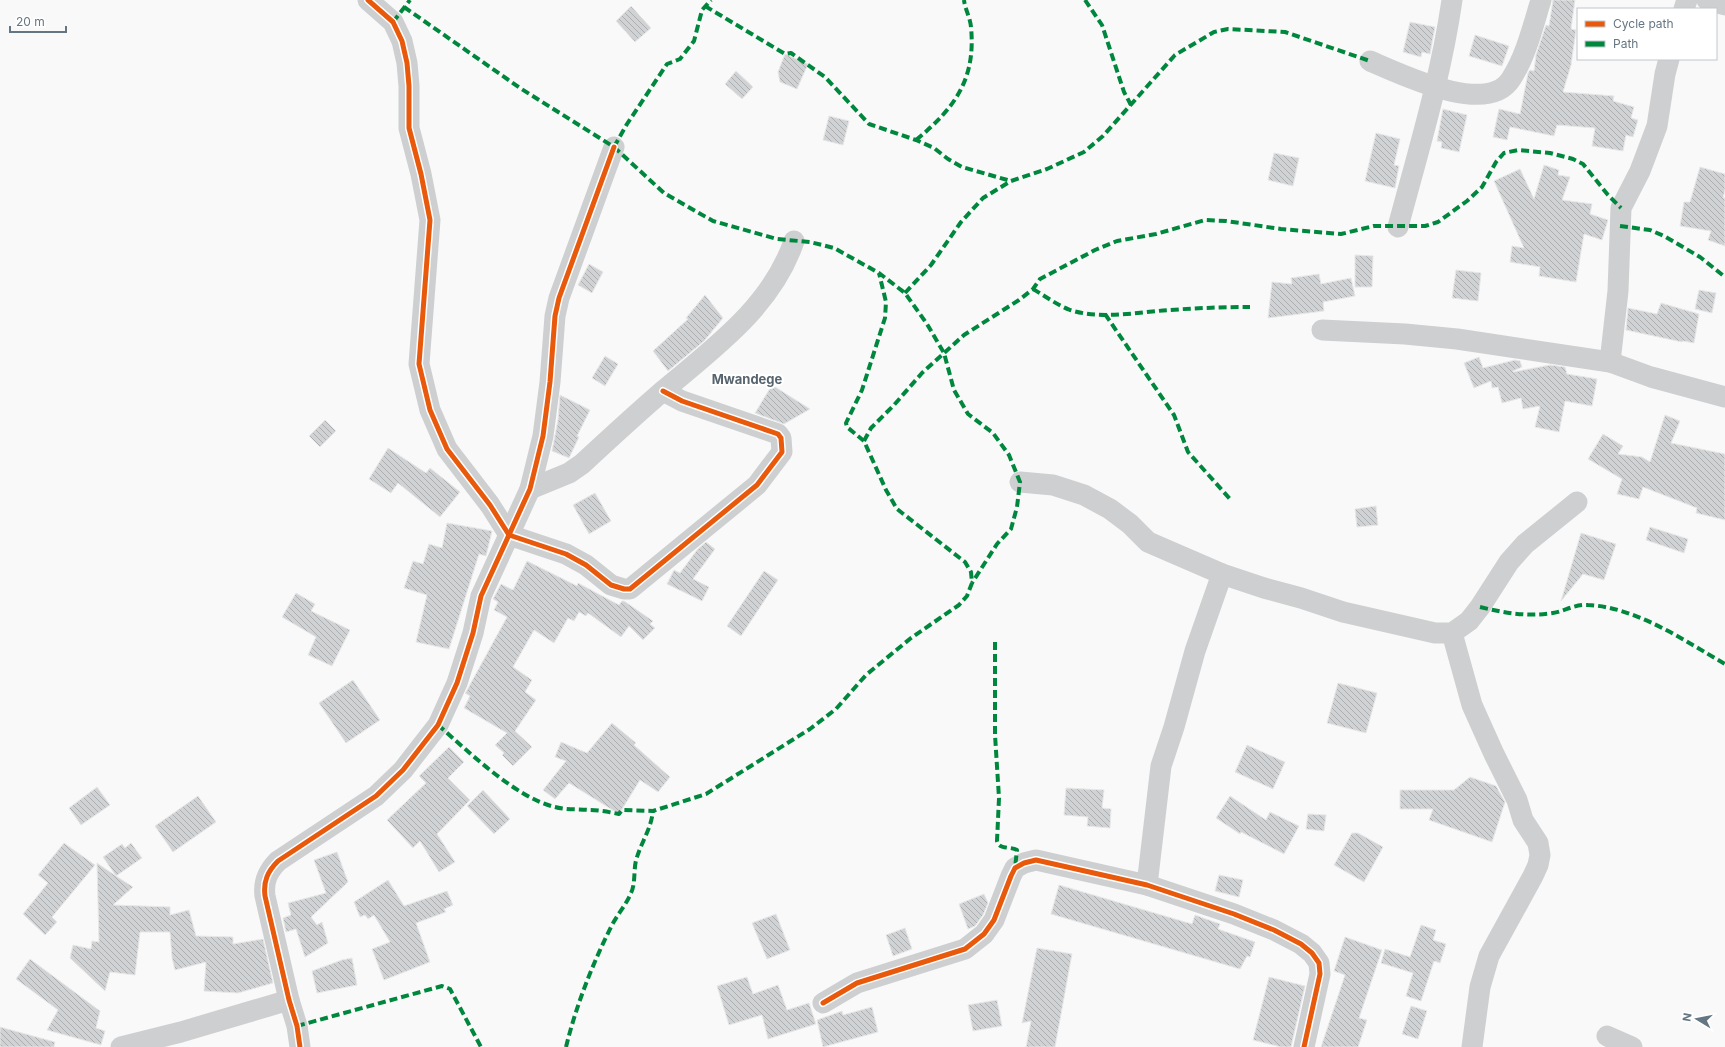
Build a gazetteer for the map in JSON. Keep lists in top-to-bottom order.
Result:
{
  "districts": ["Mwandege"],
  "legend": ["Cycle path", "Path"],
  "scale_bar": "20 m",
  "north": "left"
}
